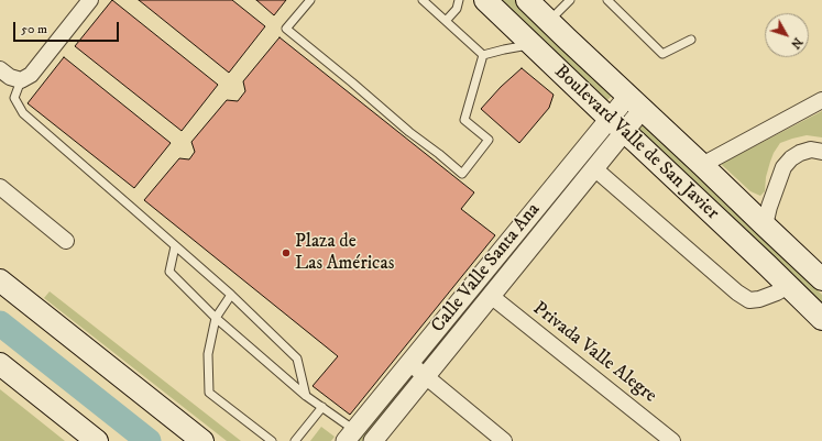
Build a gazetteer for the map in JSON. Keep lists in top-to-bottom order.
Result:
{
  "streets": {
    "main road": ["Boulevard Valle de San Javier"],
    "street": ["Calle Valle Santa Ana", "Privada Valle Alegre"]
  },
  "crossings": [
    ["Boulevard Valle de San Javier", "Calle Valle Santa Ana"],
    ["Calle Valle Santa Ana", "Privada Valle Alegre"]
  ],
  "places": ["Plaza de Las Américas"],
  "scale_bar": "50 m",
  "north": "bottom right"
}
